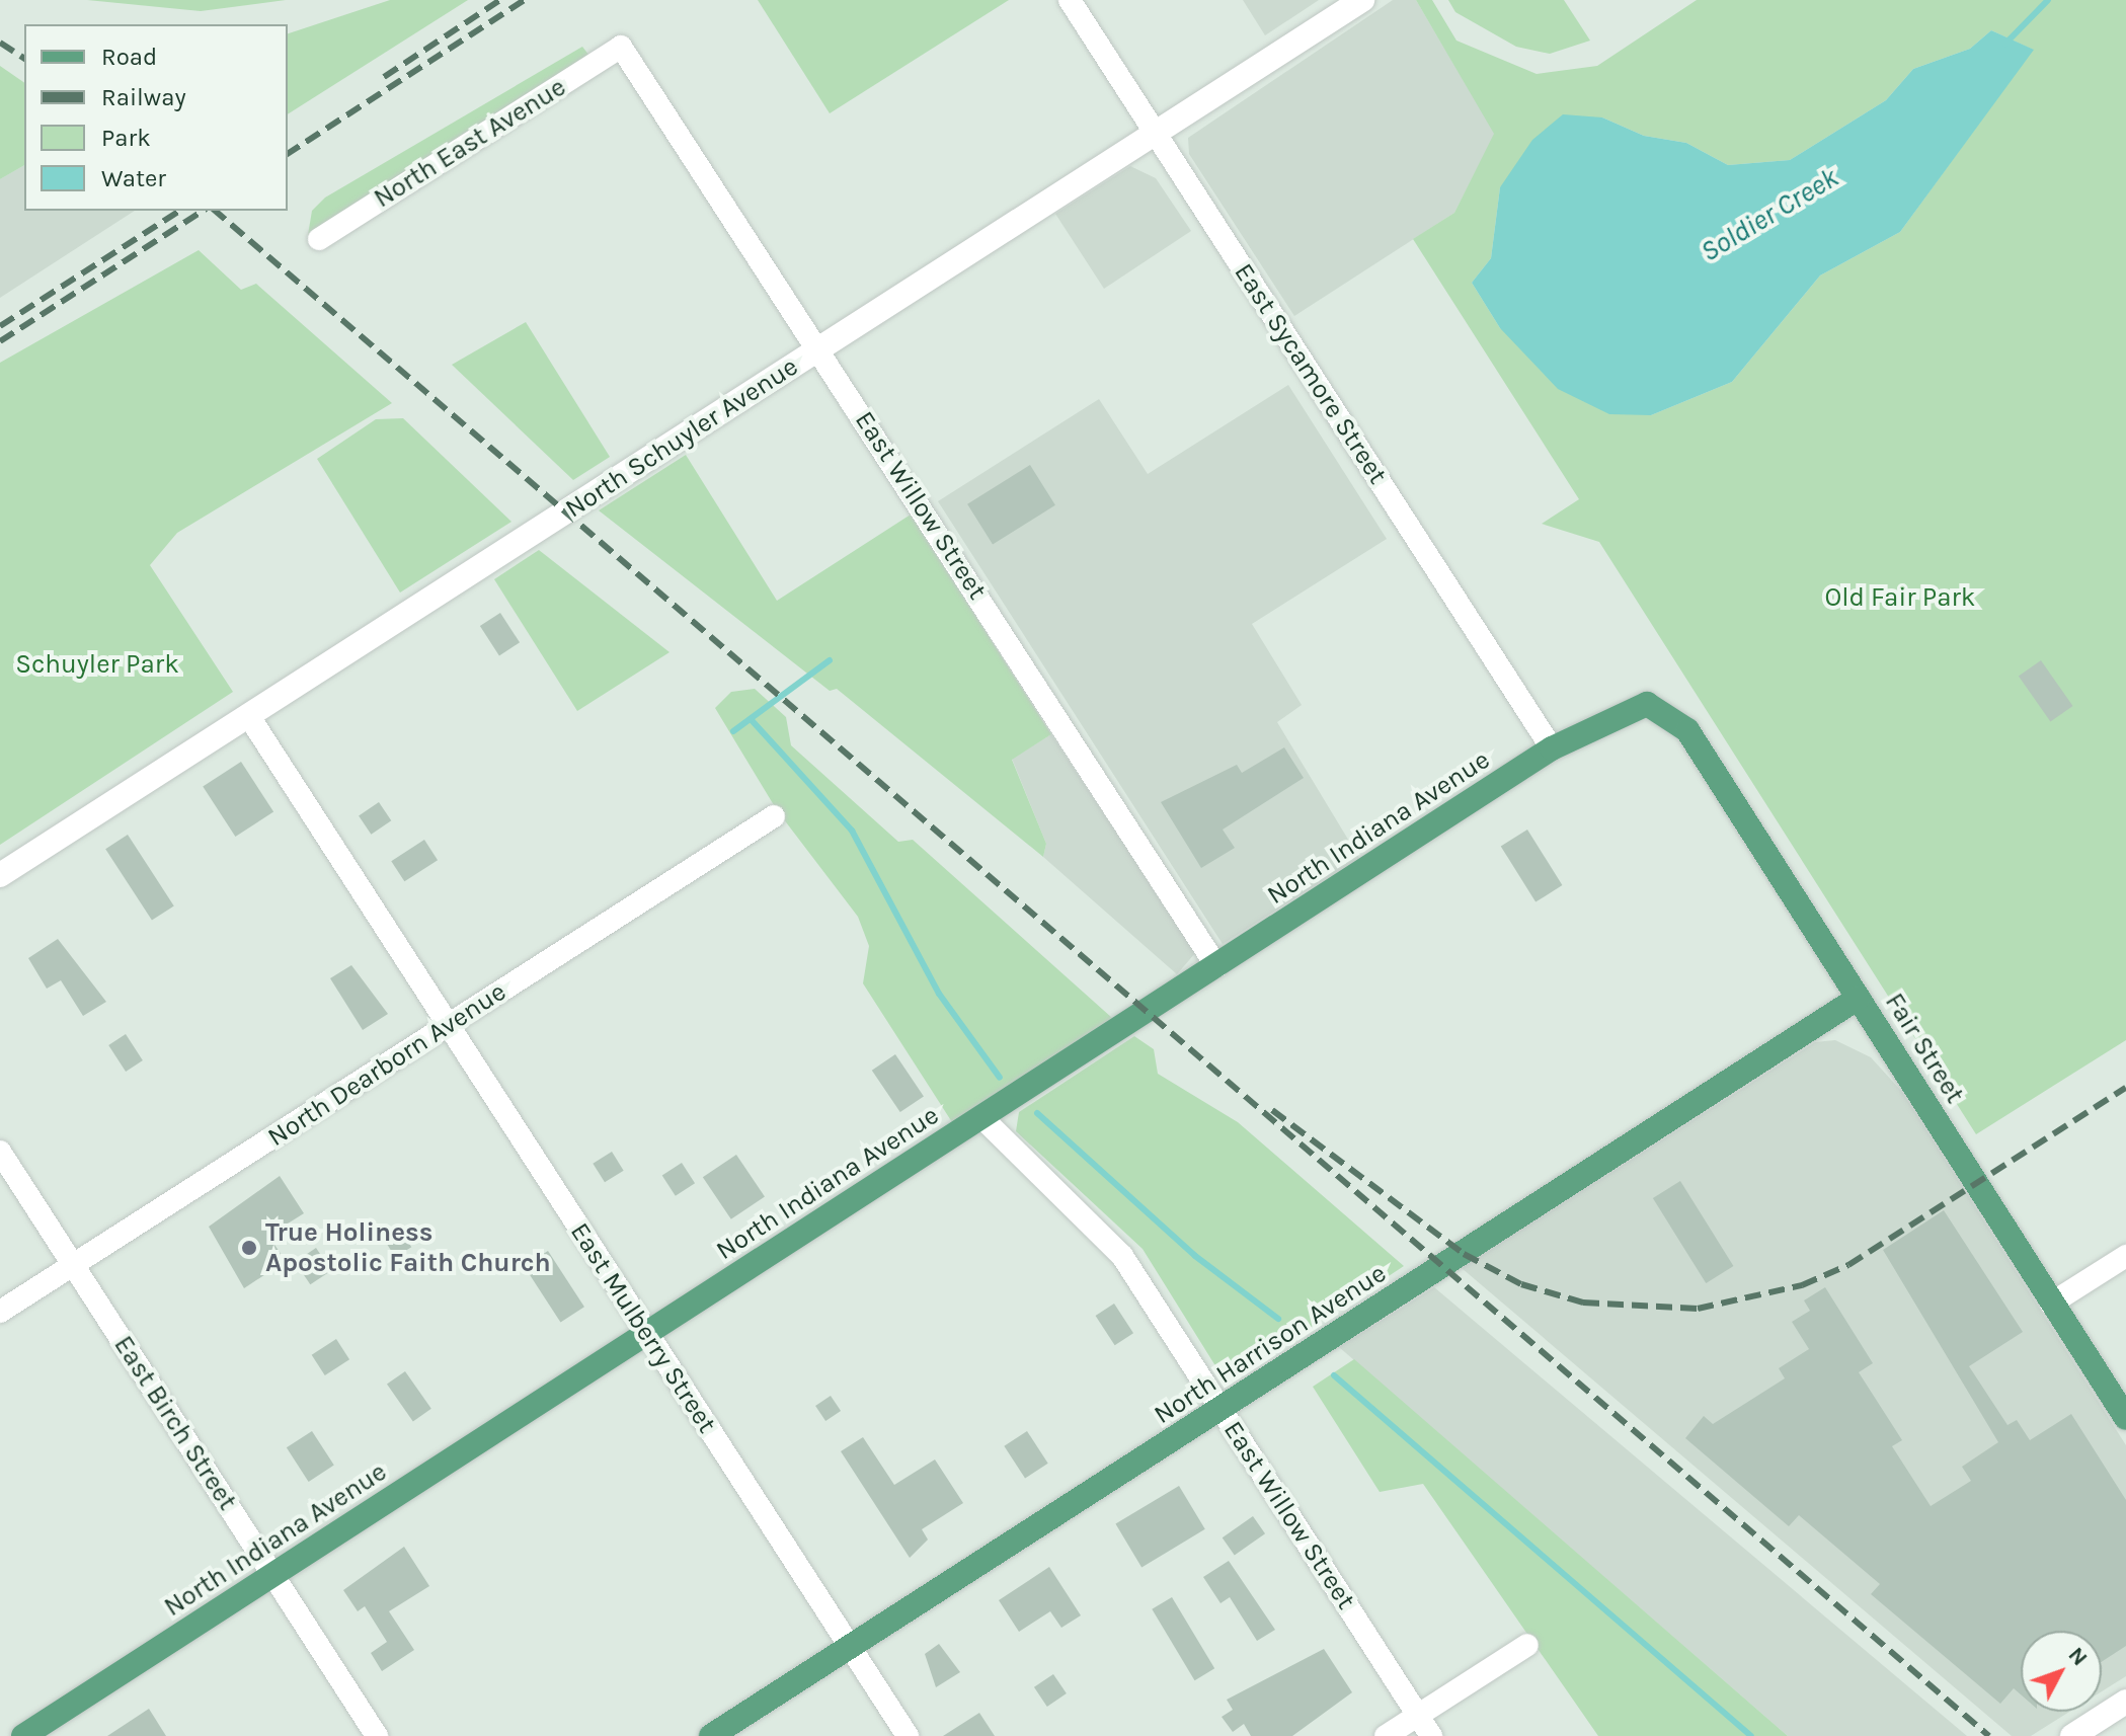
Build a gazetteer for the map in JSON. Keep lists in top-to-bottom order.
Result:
{
  "streets": {
    "main road": ["North Indiana Avenue", "Fair Street", "North Harrison Avenue"],
    "street": [
      "North East Avenue",
      "East Sycamore Street",
      "North Schuyler Avenue",
      "East Willow Street",
      "North Dearborn Avenue",
      "East Mulberry Street",
      "East Birch Street"
    ]
  },
  "crossings": [
    ["North East Avenue", "East Willow Street"],
    ["East Sycamore Street", "North Schuyler Avenue"],
    ["East Sycamore Street", "North Indiana Avenue"],
    ["North Schuyler Avenue", "East Willow Street"],
    ["North Schuyler Avenue", "East Mulberry Street"],
    ["East Willow Street", "North Indiana Avenue"],
    ["East Willow Street", "North Harrison Avenue"],
    ["North Indiana Avenue", "Fair Street"],
    ["North Indiana Avenue", "East Mulberry Street"],
    ["North Indiana Avenue", "East Birch Street"],
    ["Fair Street", "North Harrison Avenue"],
    ["North Dearborn Avenue", "East Mulberry Street"],
    ["North Dearborn Avenue", "East Birch Street"],
    ["East Mulberry Street", "North Harrison Avenue"]
  ],
  "water": ["Soldier Creek"],
  "parks": ["Old Fair Park", "Schuyler Park"],
  "places": ["True Holiness Apostolic Faith Church"],
  "legend": [
    "Road",
    "Railway",
    "Park",
    "Water"
  ],
  "north": "top right"
}
